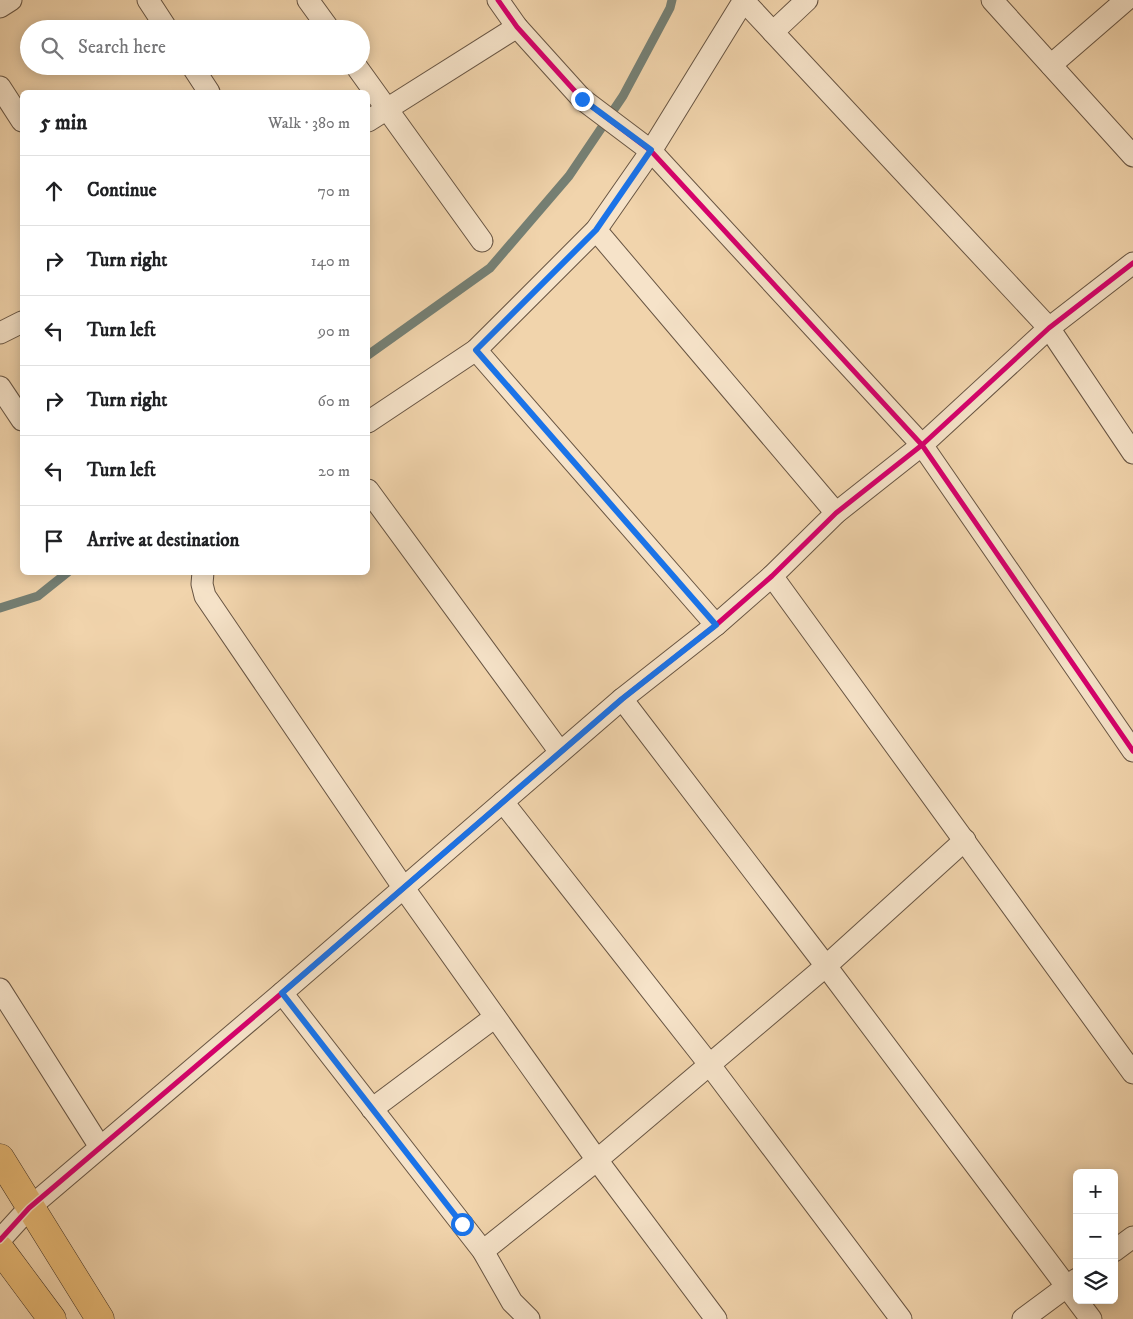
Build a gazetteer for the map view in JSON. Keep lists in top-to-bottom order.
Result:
{
  "page": {
    "search": "Search here",
    "heading": ["5 min", "Walk · 380 m"],
    "list": [
      ["Continue", "70 m"],
      ["Turn right", "140 m"],
      ["Turn left", "90 m"],
      ["Turn right", "60 m"],
      ["Turn left", "20 m"],
      "Arrive at destination"
    ],
    "map_buttons": ["+", "−"]
  }
}
